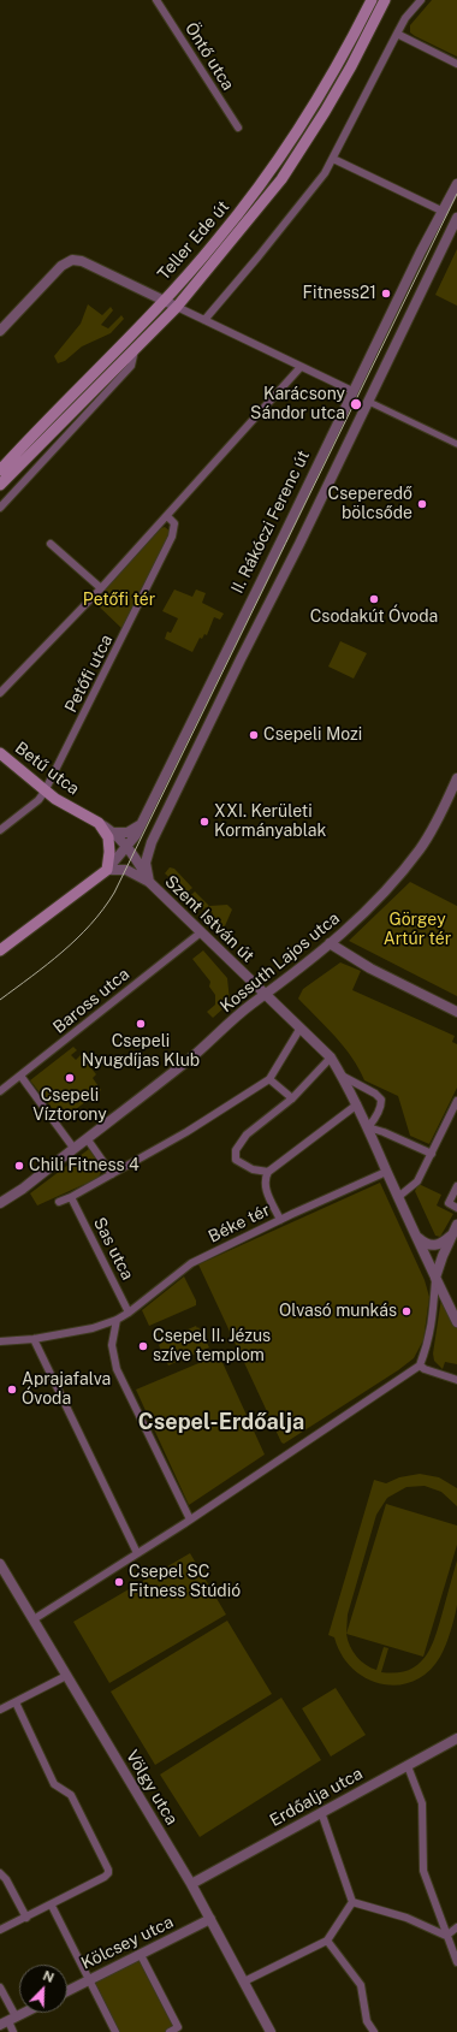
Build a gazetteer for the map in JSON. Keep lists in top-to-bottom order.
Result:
{
  "streets": {
    "main road": ["Teller Ede út", "II. Rákóczi Ferenc út", "Betű utca"],
    "street": [
      "Öntő utca",
      "Petőfi utca",
      "Szent István út",
      "Kossuth Lajos utca",
      "Baross utca",
      "Béke tér",
      "Sas utca",
      "Völgy utca",
      "Erdőalja utca",
      "Kölcsey utca"
    ]
  },
  "crossings": [
    ["II. Rákóczi Ferenc út", "Betű utca"],
    ["II. Rákóczi Ferenc út", "Szent István út"],
    ["Petőfi utca", "Betű utca"],
    ["Betű utca", "Szent István út"],
    ["Szent István út", "Kossuth Lajos utca"],
    ["Szent István út", "Baross utca"],
    ["Szent István út", "Béke tér"],
    ["Béke tér", "Sas utca"],
    ["Völgy utca", "Erdőalja utca"],
    ["Völgy utca", "Kölcsey utca"]
  ],
  "districts": ["Csepel-Erdőalja"],
  "parks": ["Petőfi tér", "Görgey Artúr tér"],
  "places": [
    "Fitness21",
    "Karácsony Sándor utca",
    "Cseperedő bölcsőde",
    "Csodakút Óvoda",
    "Csepeli Mozi",
    "XXI. Kerületi Kormányablak",
    "Csepeli Nyugdíjas Klub",
    "Csepeli Víztorony",
    "Chili Fitness 4",
    "Olvasó munkás",
    "Csepel II. Jézus szíve templom",
    "Aprajafalva Óvoda",
    "Csepel SC Fitness Stúdió"
  ],
  "north": "top right"
}
